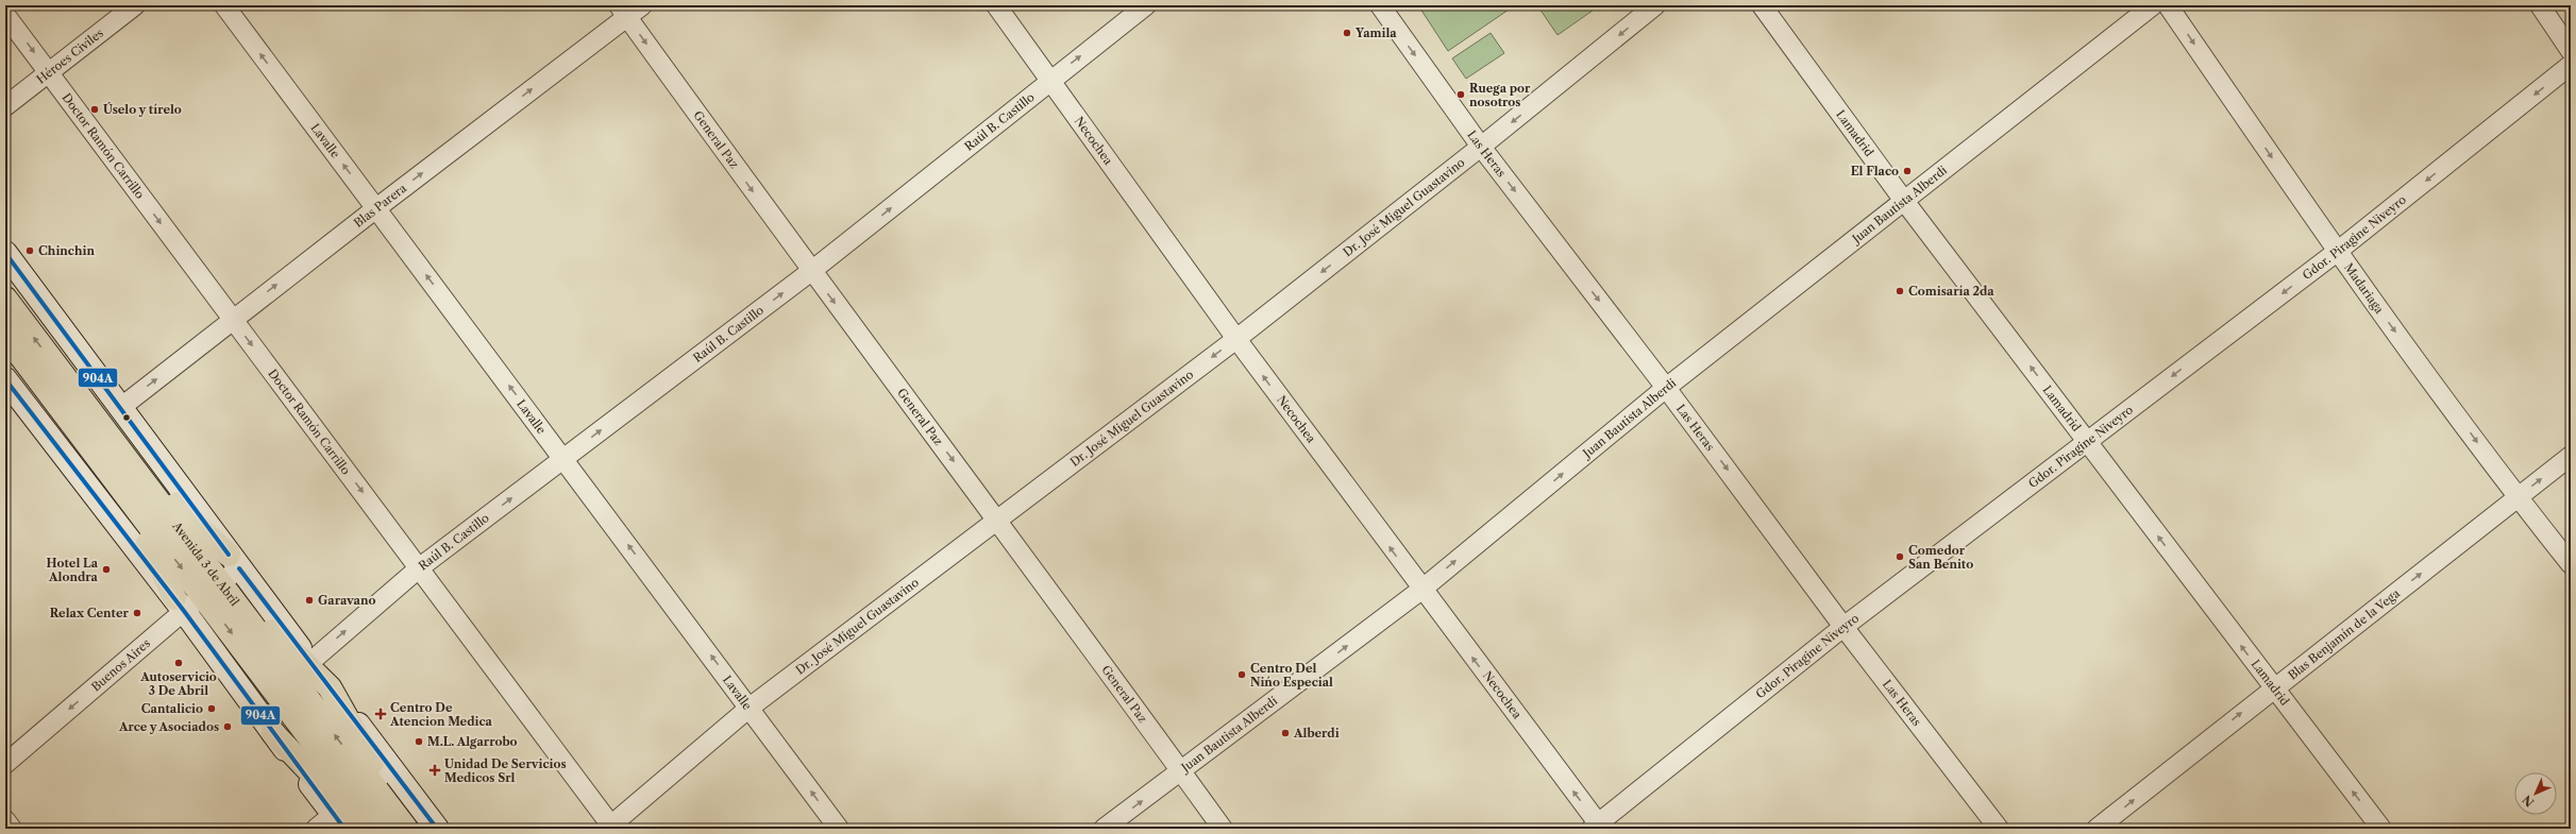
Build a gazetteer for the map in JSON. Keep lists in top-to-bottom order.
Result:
{
  "streets": {
    "highway": ["Avenida 3 de Abril"],
    "street": [
      "Héroes Civiles",
      "Raúl B. Castillo",
      "Lamadrid",
      "General Paz",
      "Necochea",
      "Lavalle",
      "Doctor Ramón Carrillo",
      "Las Heras",
      "Juan Bautista Alberdi",
      "Blas Parera",
      "Dr. José Miguel Guastavino",
      "Gdor. Piragine Niveyro",
      "Madariaga",
      "Blas Benjamín de la Vega",
      "Buenos Aires"
    ]
  },
  "crossings": [
    ["Héroes Civiles", "Doctor Ramón Carrillo"],
    ["Raúl B. Castillo", "General Paz"],
    ["Raúl B. Castillo", "Necochea"],
    ["Raúl B. Castillo", "Lavalle"],
    ["Raúl B. Castillo", "Doctor Ramón Carrillo"],
    ["Raúl B. Castillo", "Avenida 3 de Abril"],
    ["Lamadrid", "Juan Bautista Alberdi"],
    ["Lamadrid", "Gdor. Piragine Niveyro"],
    ["Lamadrid", "Blas Benjamín de la Vega"],
    ["General Paz", "Juan Bautista Alberdi"],
    ["General Paz", "Blas Parera"],
    ["General Paz", "Dr. José Miguel Guastavino"],
    ["Necochea", "Juan Bautista Alberdi"],
    ["Necochea", "Dr. José Miguel Guastavino"],
    ["Necochea", "Gdor. Piragine Niveyro"],
    ["Lavalle", "Blas Parera"],
    ["Lavalle", "Dr. José Miguel Guastavino"],
    ["Doctor Ramón Carrillo", "Blas Parera"],
    ["Doctor Ramón Carrillo", "Dr. José Miguel Guastavino"],
    ["Las Heras", "Juan Bautista Alberdi"],
    ["Las Heras", "Dr. José Miguel Guastavino"],
    ["Las Heras", "Gdor. Piragine Niveyro"],
    ["Blas Parera", "Avenida 3 de Abril"],
    ["Gdor. Piragine Niveyro", "Madariaga"],
    ["Madariaga", "Blas Benjamín de la Vega"],
    ["Avenida 3 de Abril", "Buenos Aires"]
  ],
  "one_way": [
    "Raúl B. Castillo",
    "Lamadrid",
    "General Paz",
    "Necochea",
    "Lavalle",
    "Doctor Ramón Carrillo",
    "Las Heras",
    "Juan Bautista Alberdi",
    "Blas Parera",
    "Dr. José Miguel Guastavino",
    "Gdor. Piragine Niveyro",
    "Madariaga",
    "Blas Benjamín de la Vega",
    "Buenos Aires"
  ],
  "places": {
    "other": [
      "Yamila",
      "Ruega por nosotros",
      "Úselo y tírelo",
      "El Flaco",
      "Chinchin",
      "Comisaría 2da",
      "Comedor San Benito",
      "Hotel La Alondra",
      "Garavano",
      "Relax Center",
      "Autoservicio 3 De Abril",
      "Centro Del Nińo Especial",
      "Cantalicio",
      "Arce y Asociados",
      "Alberdi",
      "M.L. Algarrobo"
    ],
    "health": ["Centro De Atencion Medica", "Unidad De Servicios Medicos Srl"]
  },
  "lines": ["transit line 904A"],
  "north": "bottom left"
}
